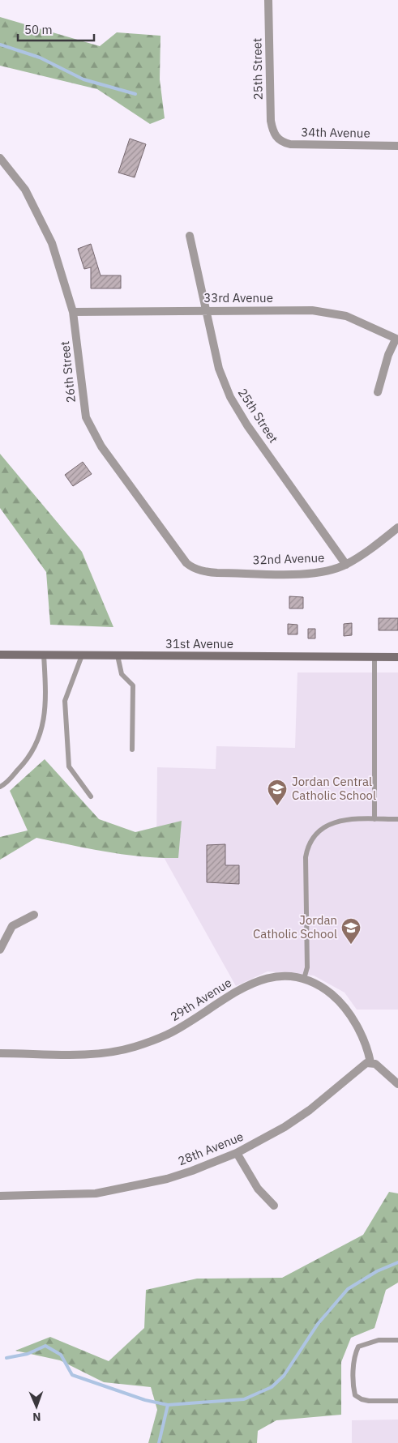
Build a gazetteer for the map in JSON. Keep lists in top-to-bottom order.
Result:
{
  "streets": {
    "street": [
      "25th Street",
      "34th Avenue",
      "33rd Avenue",
      "26th Street",
      "32nd Avenue",
      "31st Avenue",
      "29th Avenue",
      "28th Avenue"
    ]
  },
  "crossings": [
    ["25th Street", "34th Avenue"],
    ["25th Street", "33rd Avenue"],
    ["25th Street", "32nd Avenue"],
    ["33rd Avenue", "26th Street"],
    ["26th Street", "32nd Avenue"],
    ["29th Avenue", "28th Avenue"]
  ],
  "places": {
    "school or university": ["Jordan Central Catholic School", "Jordan Catholic School"]
  },
  "scale_bar": "50 m",
  "north": "bottom"
}
